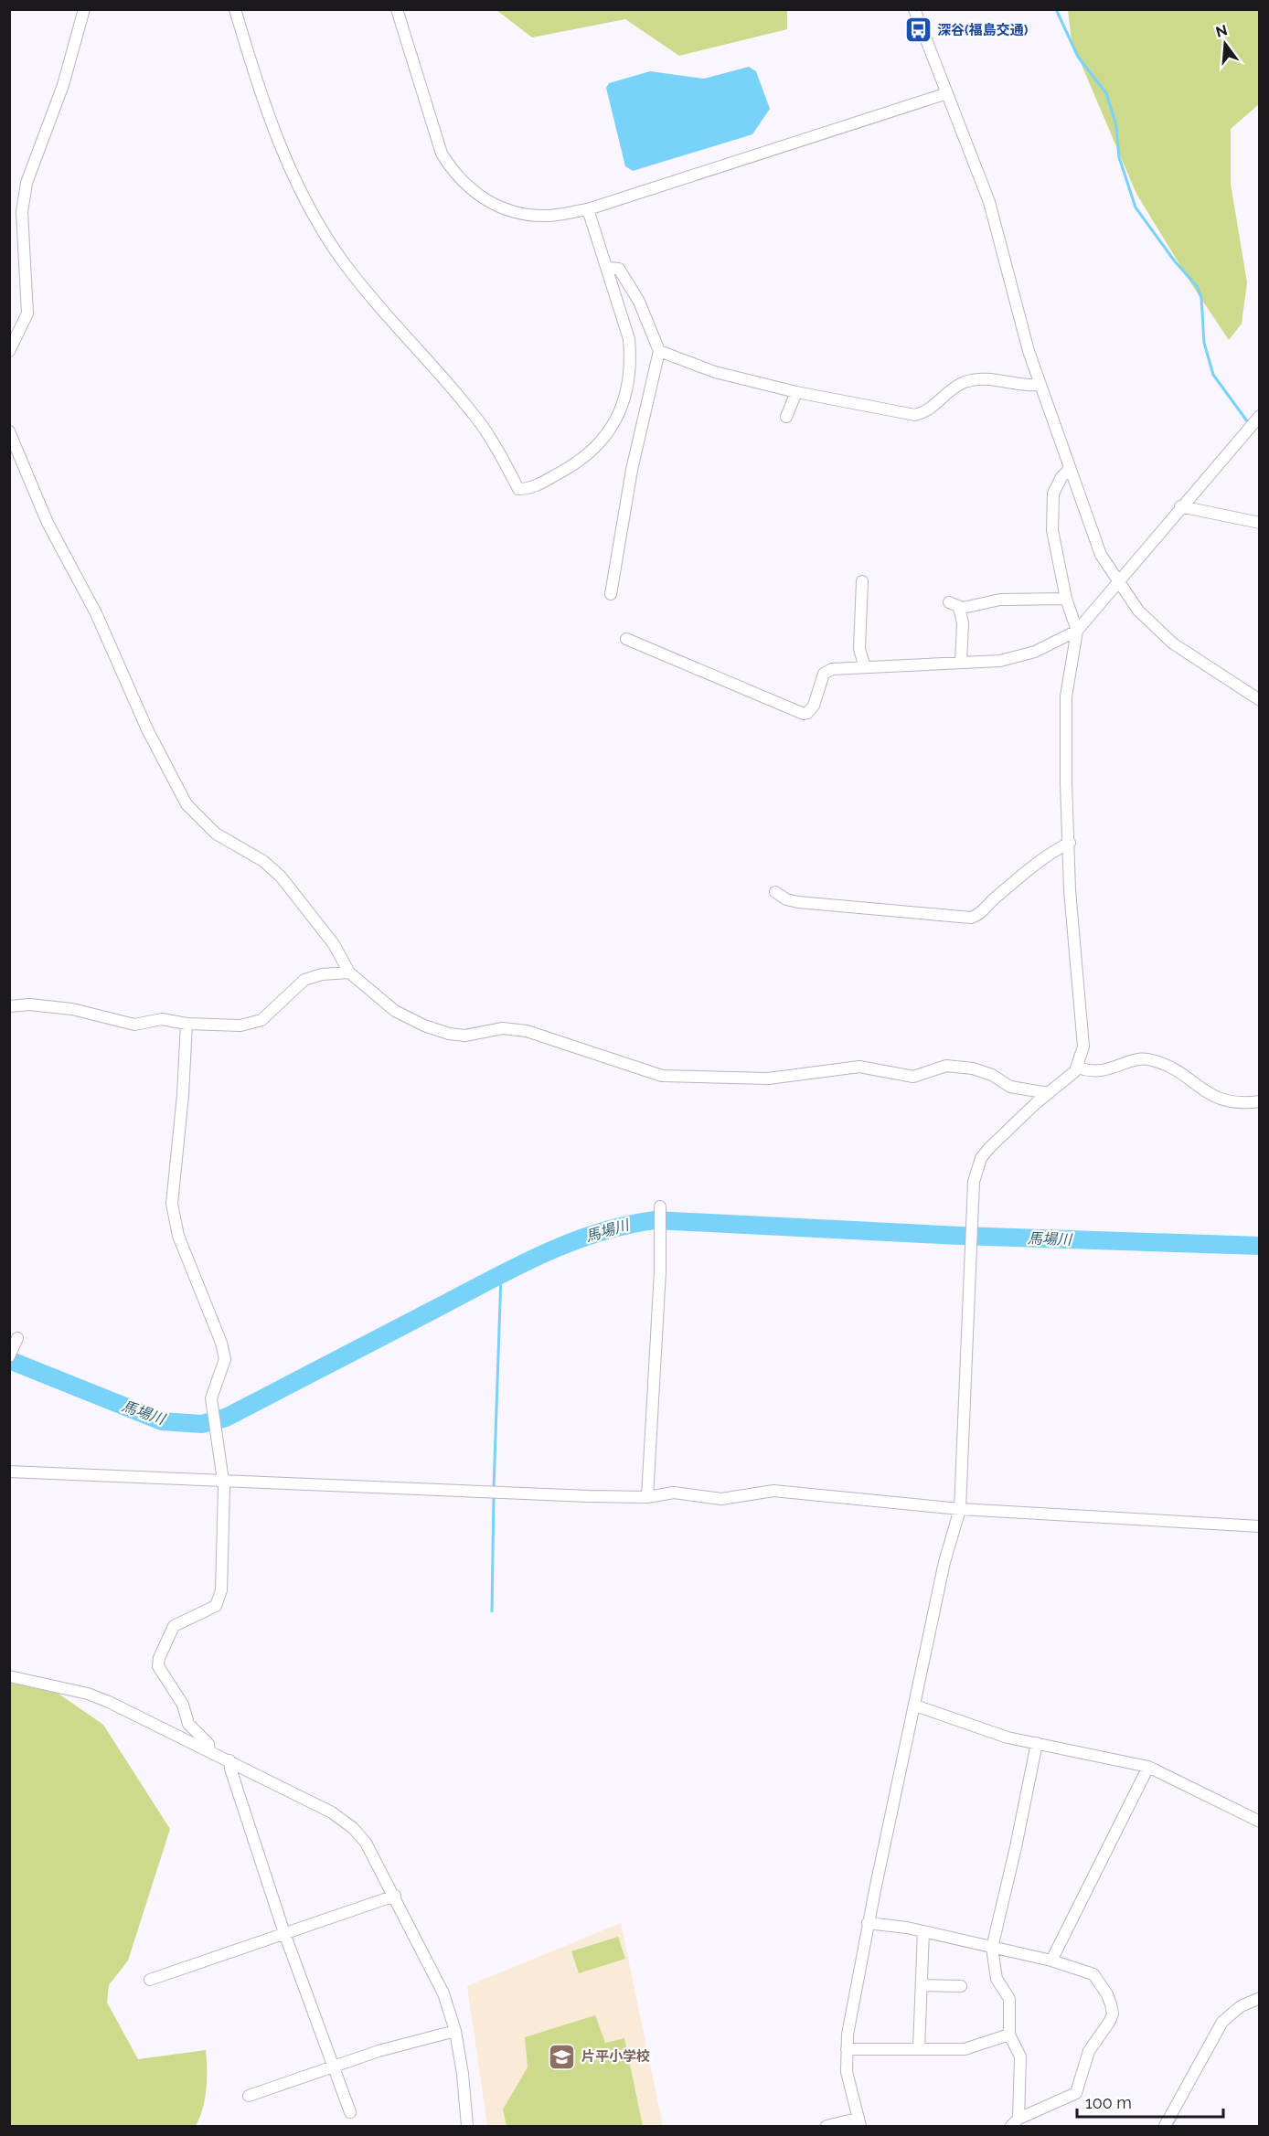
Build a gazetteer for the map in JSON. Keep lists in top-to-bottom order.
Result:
{
  "water": ["馬場川"],
  "places": {
    "bus stop": ["深谷(福島交通)"],
    "school or university": ["片平小学校"]
  },
  "scale_bar": "100 m",
  "north": "top"
}
